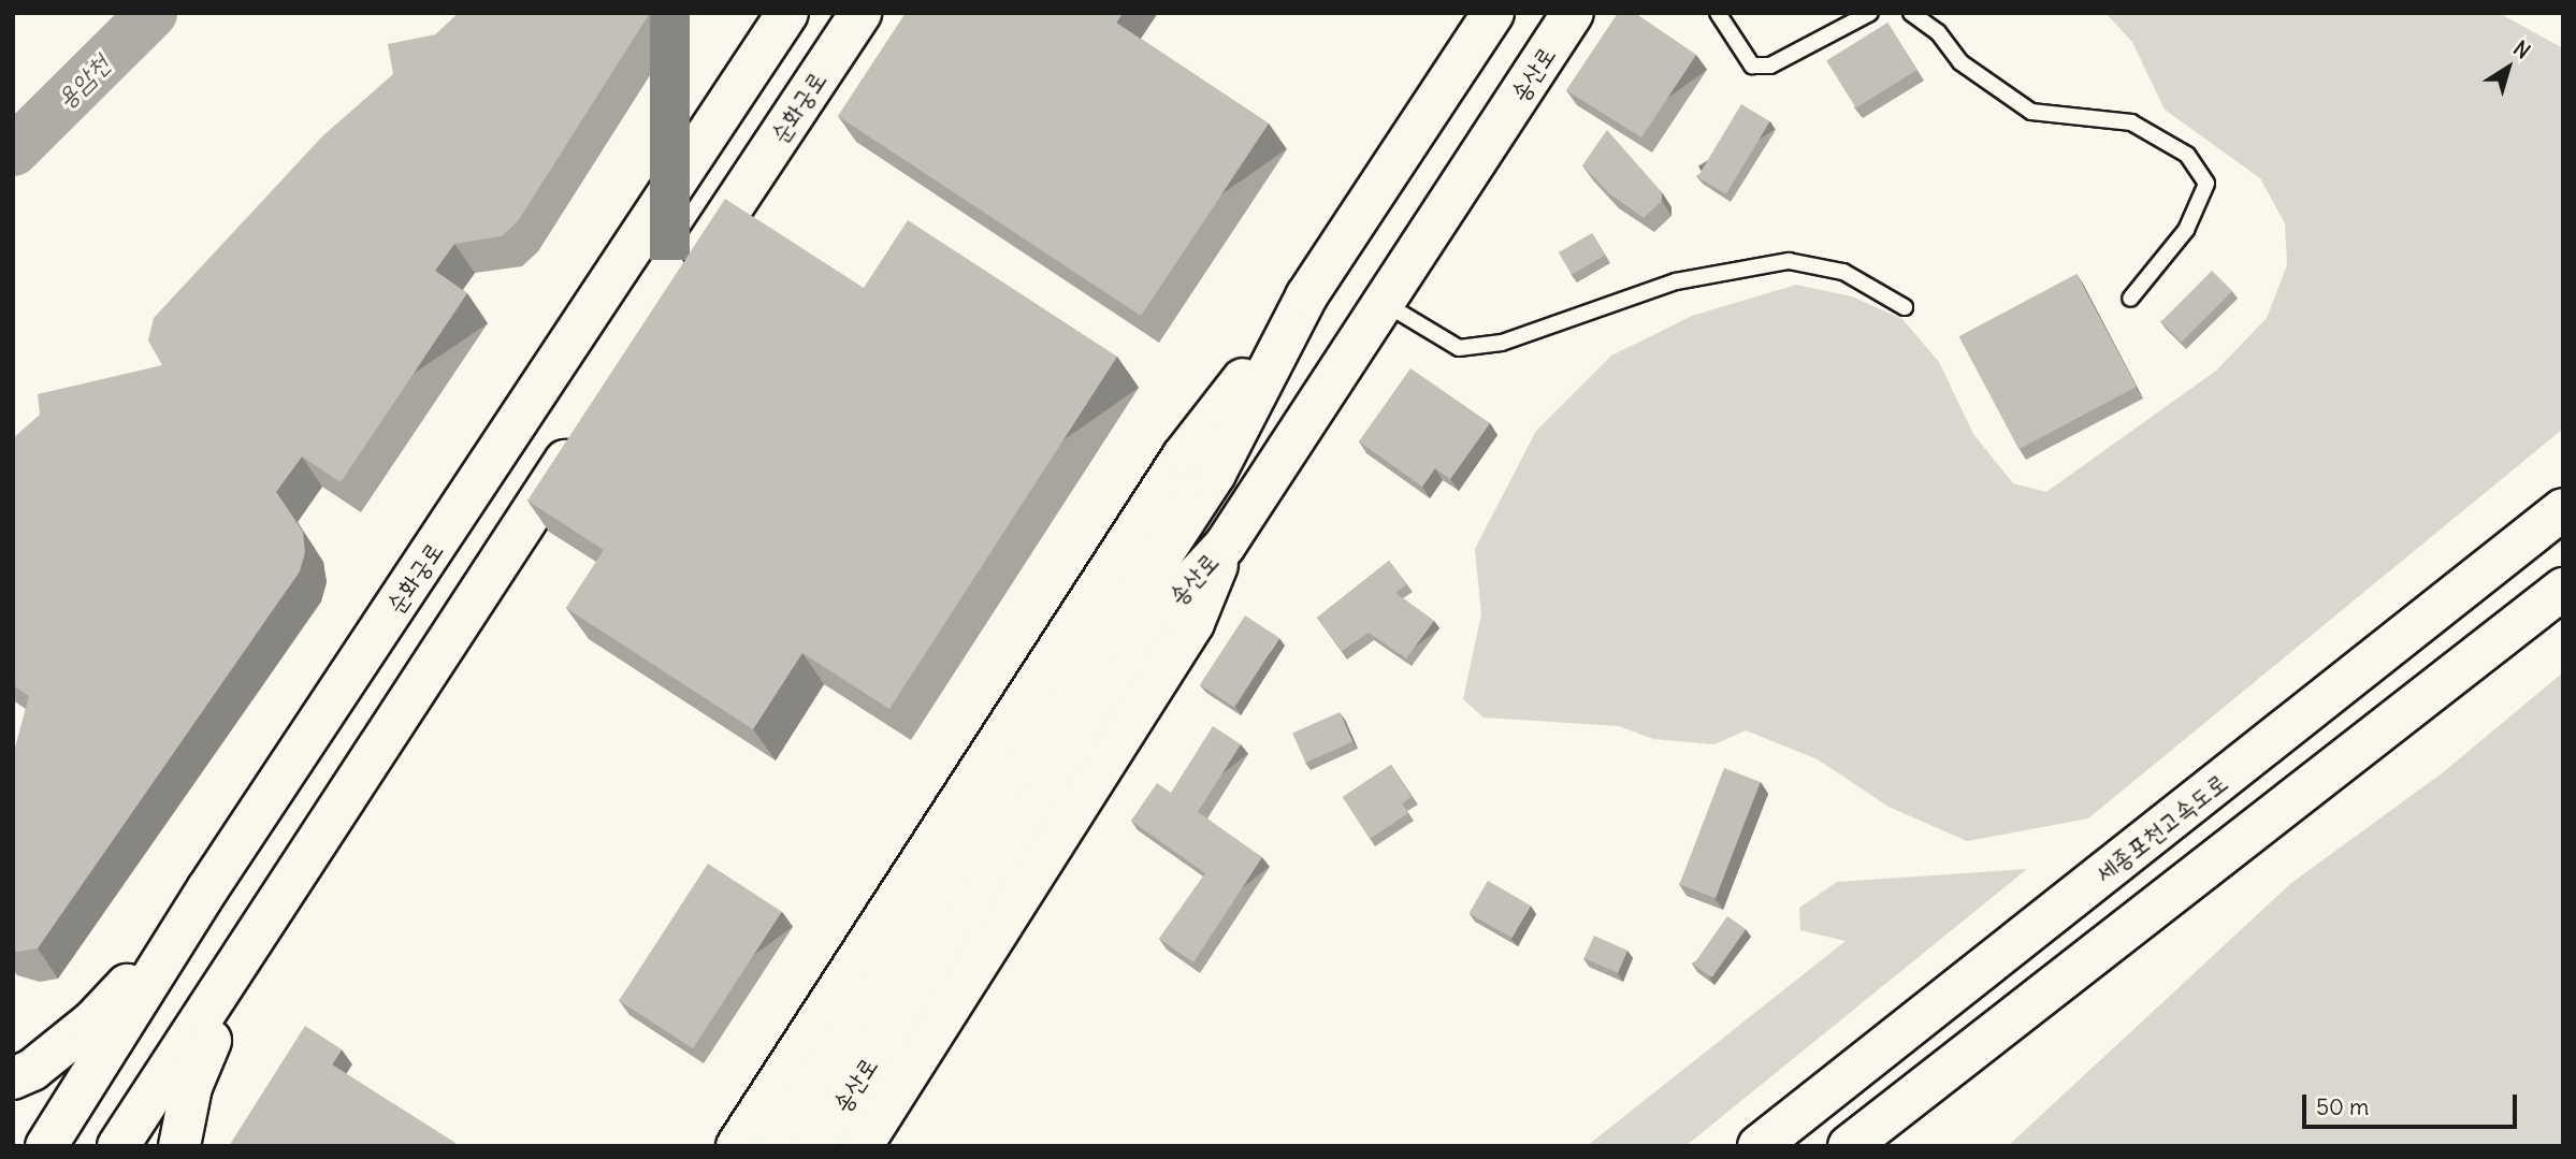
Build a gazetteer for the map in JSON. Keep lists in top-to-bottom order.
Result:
{
  "streets": {
    "main road": ["송산로", "순화궁로", "세종포천고속도로"]
  },
  "water": ["용암천"],
  "scale_bar": "50 m",
  "north": "top right"
}
